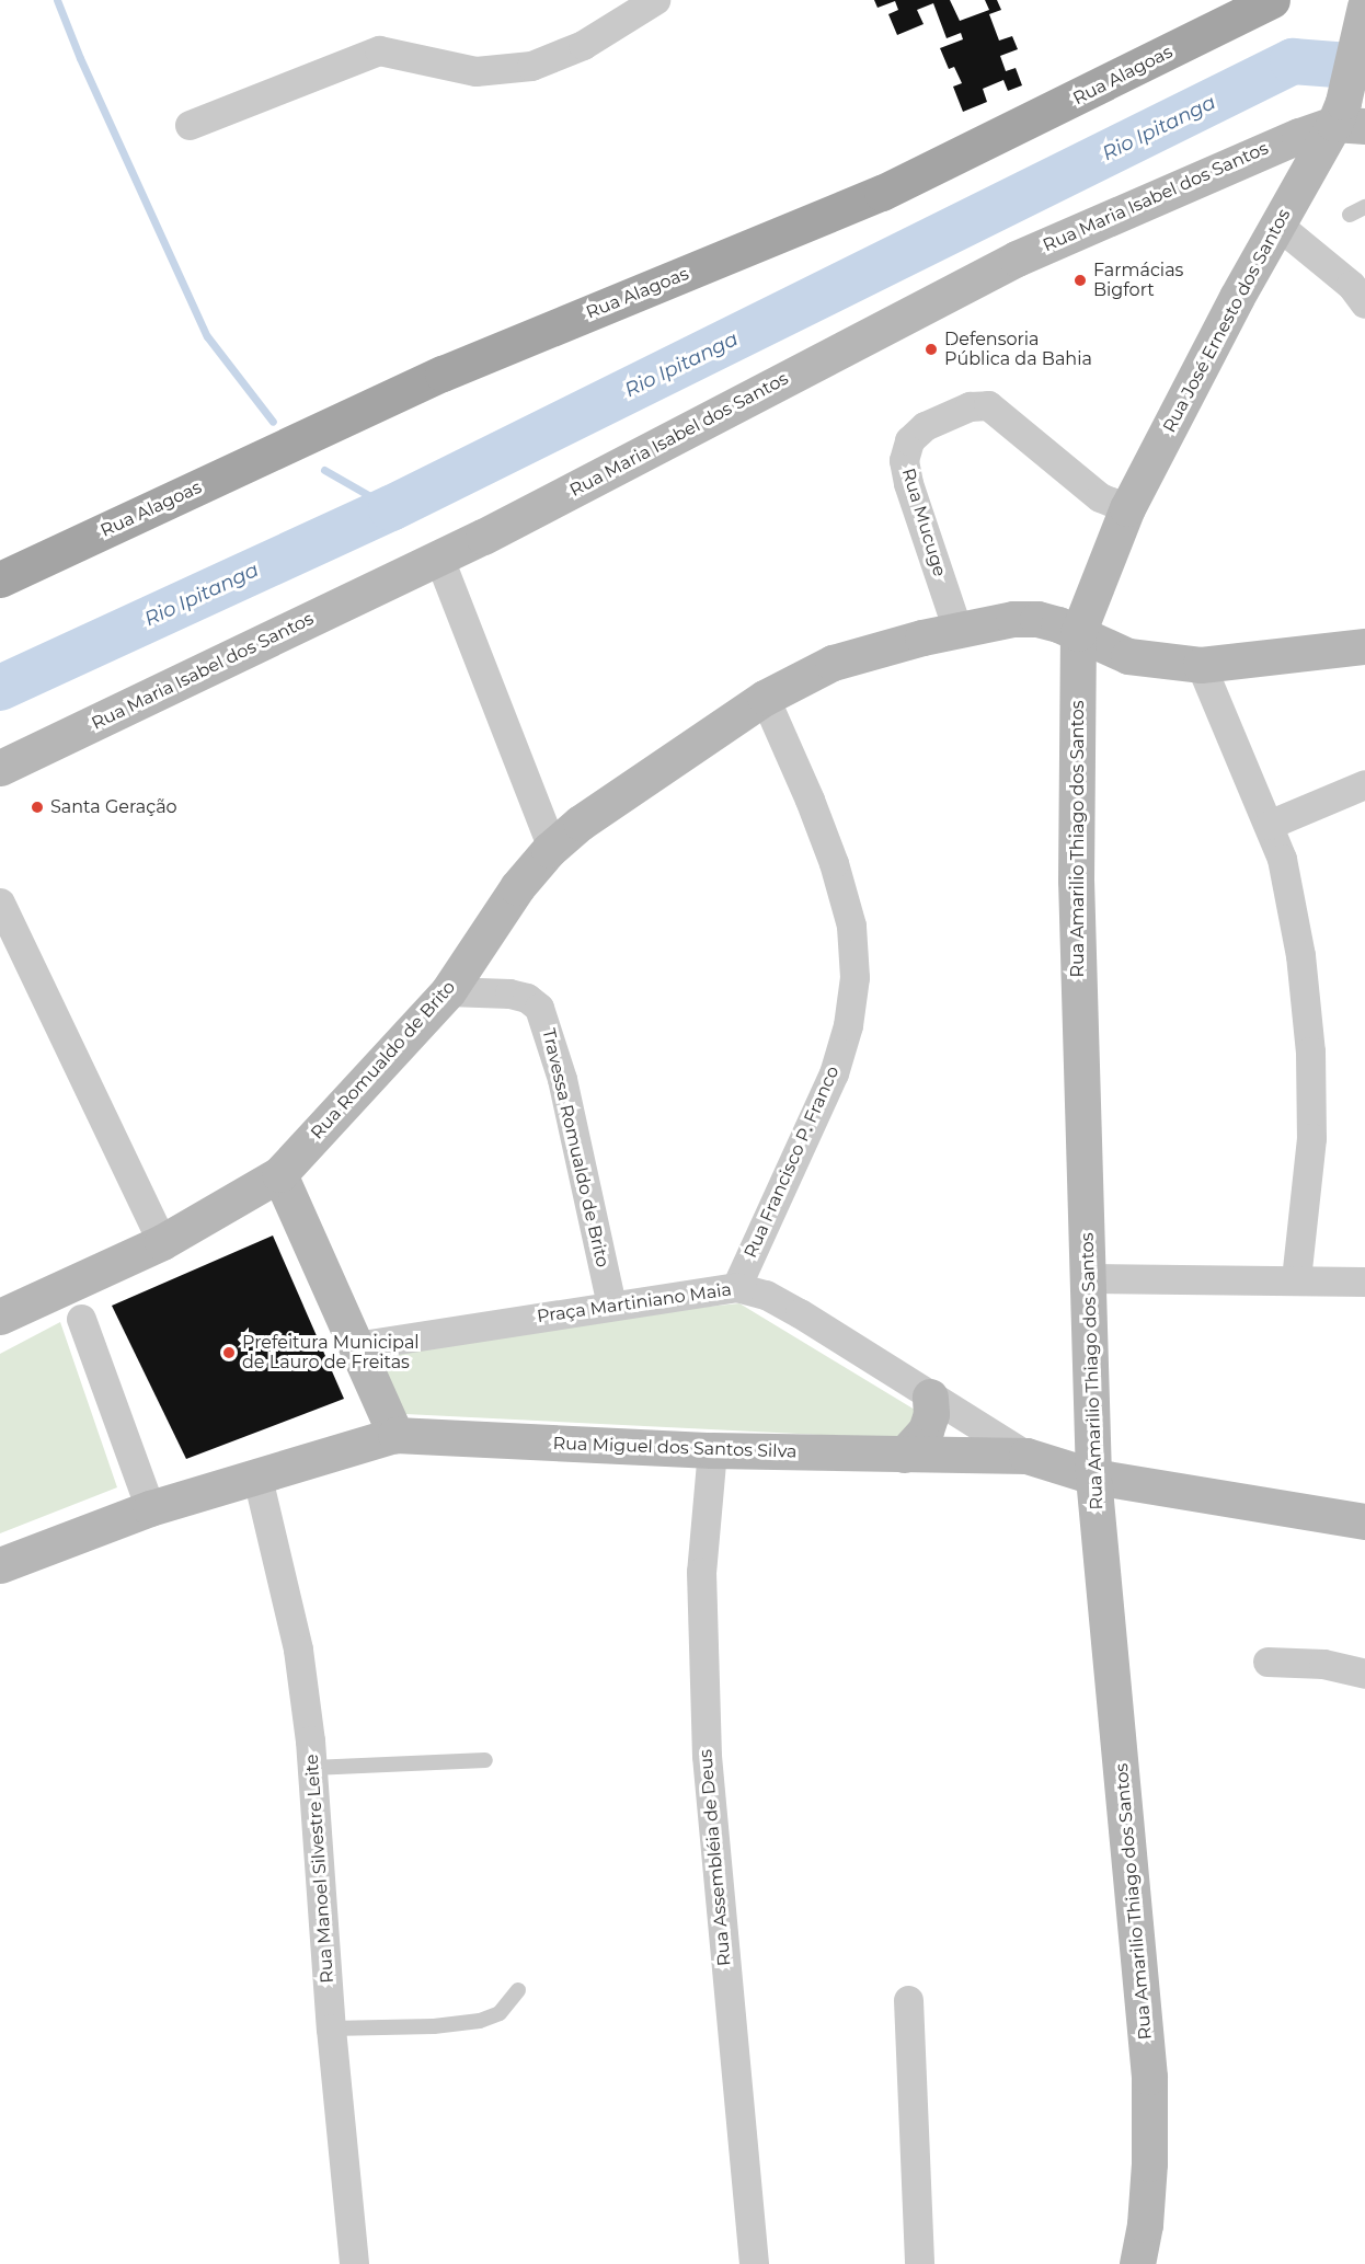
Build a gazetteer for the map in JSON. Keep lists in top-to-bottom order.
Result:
{
  "streets": {
    "main road": [
      "Rua Alagoas",
      "Rua Maria Isabel dos Santos",
      "Rua José Ernesto dos Santos",
      "Rua Amarilio Thiago dos Santos",
      "Rua Romualdo de Brito",
      "Rua Miguel dos Santos Silva"
    ],
    "street": [
      "Rua Mucuge",
      "Travessa Romualdo de Brito",
      "Rua Francisco P. Franco",
      "Praça Martiniano Maia",
      "Rua Assembléia de Deus",
      "Rua Manoel Silvestre Leite"
    ]
  },
  "crossings": [
    ["Rua Maria Isabel dos Santos", "Rua José Ernesto dos Santos"],
    ["Rua José Ernesto dos Santos", "Rua Mucuge"],
    ["Rua José Ernesto dos Santos", "Rua Amarilio Thiago dos Santos"],
    ["Rua José Ernesto dos Santos", "Rua Romualdo de Brito"],
    ["Rua Mucuge", "Rua Romualdo de Brito"],
    ["Rua Amarilio Thiago dos Santos", "Rua Romualdo de Brito"],
    ["Rua Amarilio Thiago dos Santos", "Rua Miguel dos Santos Silva"],
    ["Rua Romualdo de Brito", "Travessa Romualdo de Brito"],
    ["Rua Romualdo de Brito", "Rua Francisco P. Franco"],
    ["Travessa Romualdo de Brito", "Praça Martiniano Maia"],
    ["Rua Francisco P. Franco", "Praça Martiniano Maia"],
    ["Praça Martiniano Maia", "Rua Miguel dos Santos Silva"],
    ["Rua Miguel dos Santos Silva", "Rua Assembléia de Deus"],
    ["Rua Miguel dos Santos Silva", "Rua Manoel Silvestre Leite"]
  ],
  "water": ["Rio Ipitanga"],
  "places": [
    "Farmácias Bigfort",
    "Defensoria Pública da Bahia",
    "Santa Geração",
    "Prefeitura Municipal de Lauro de Freitas"
  ]
}
